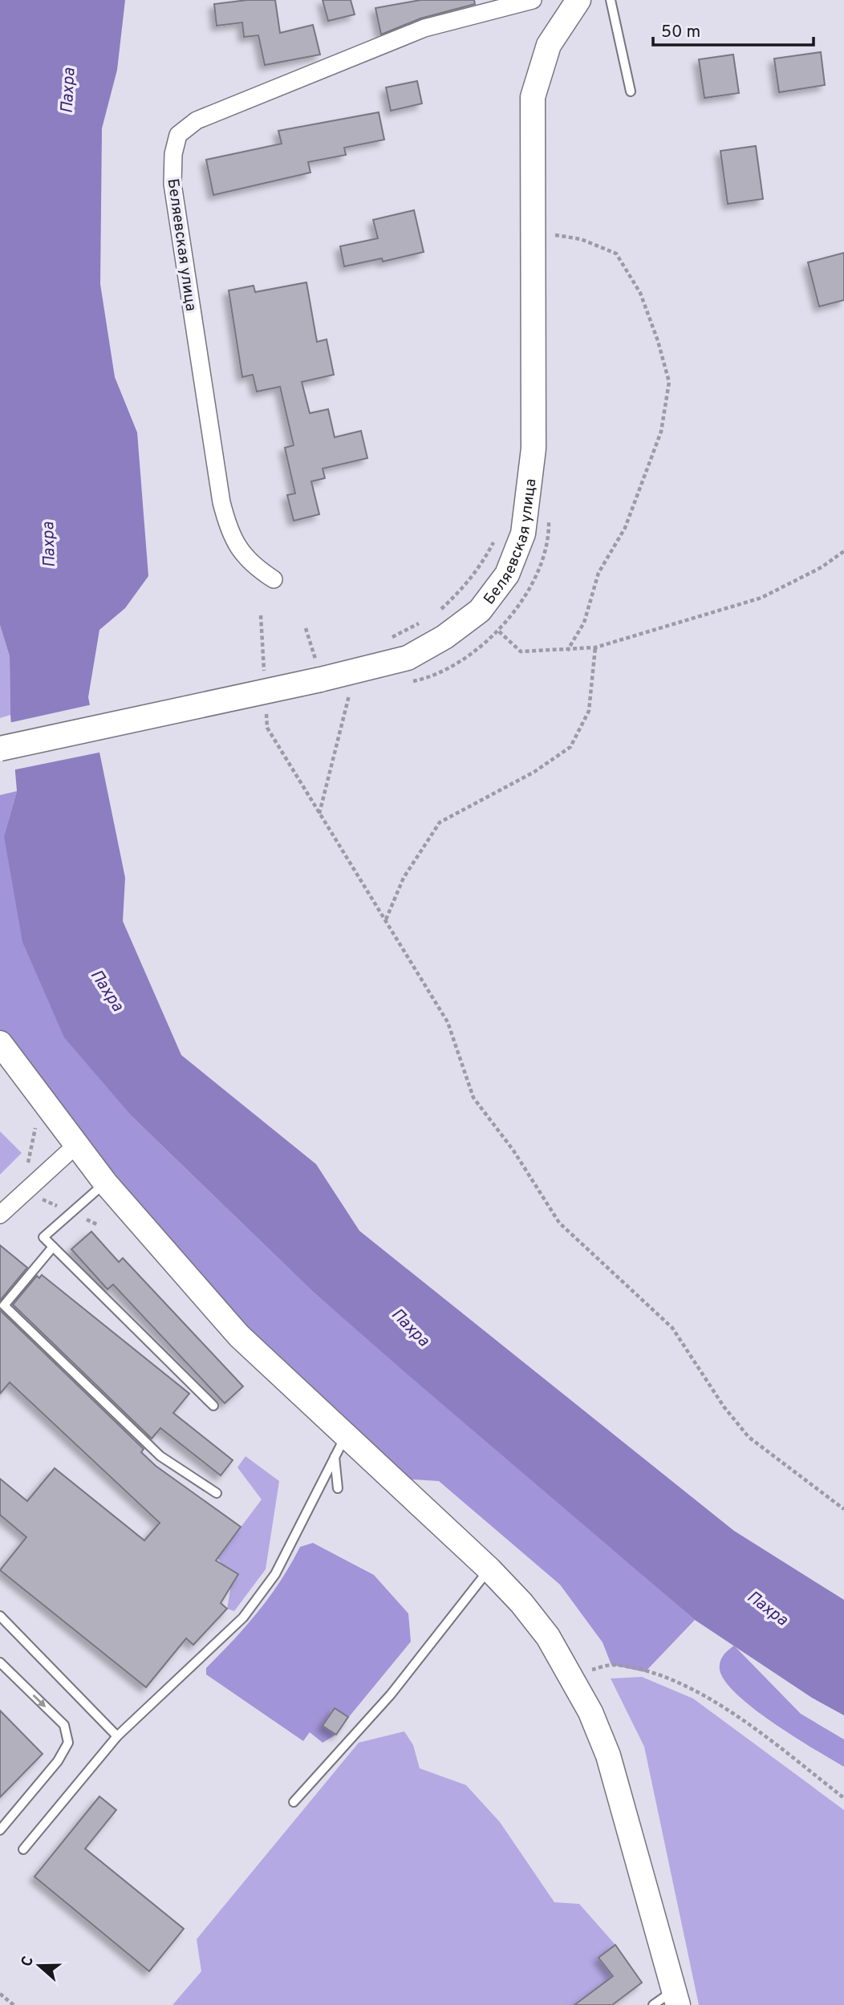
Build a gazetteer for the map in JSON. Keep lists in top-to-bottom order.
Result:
{
  "streets": {
    "main road": ["Беляевская улица"]
  },
  "water": ["Пахра"],
  "scale_bar": "50 m",
  "north": "left"
}
